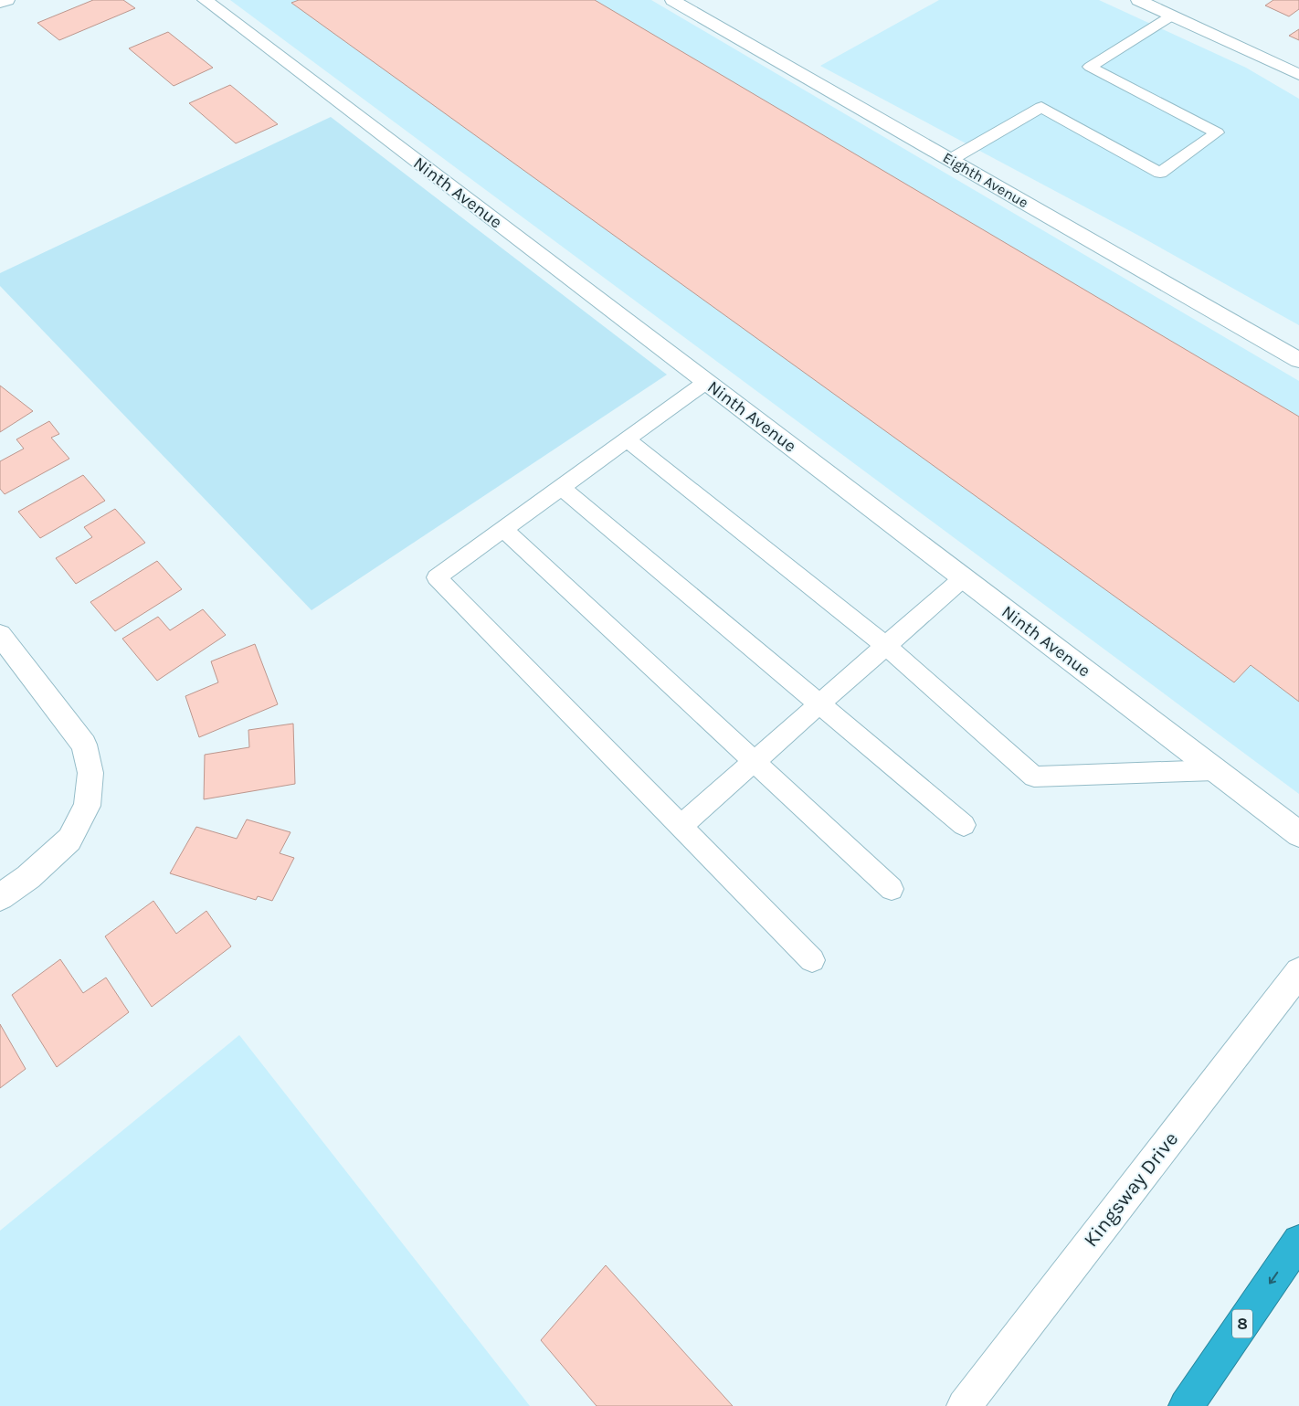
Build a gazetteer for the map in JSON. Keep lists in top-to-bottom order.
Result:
{
  "streets": {
    "highway": ["8"],
    "street": ["Eighth Avenue", "Ninth Avenue", "Kingsway Drive"]
  }
}
